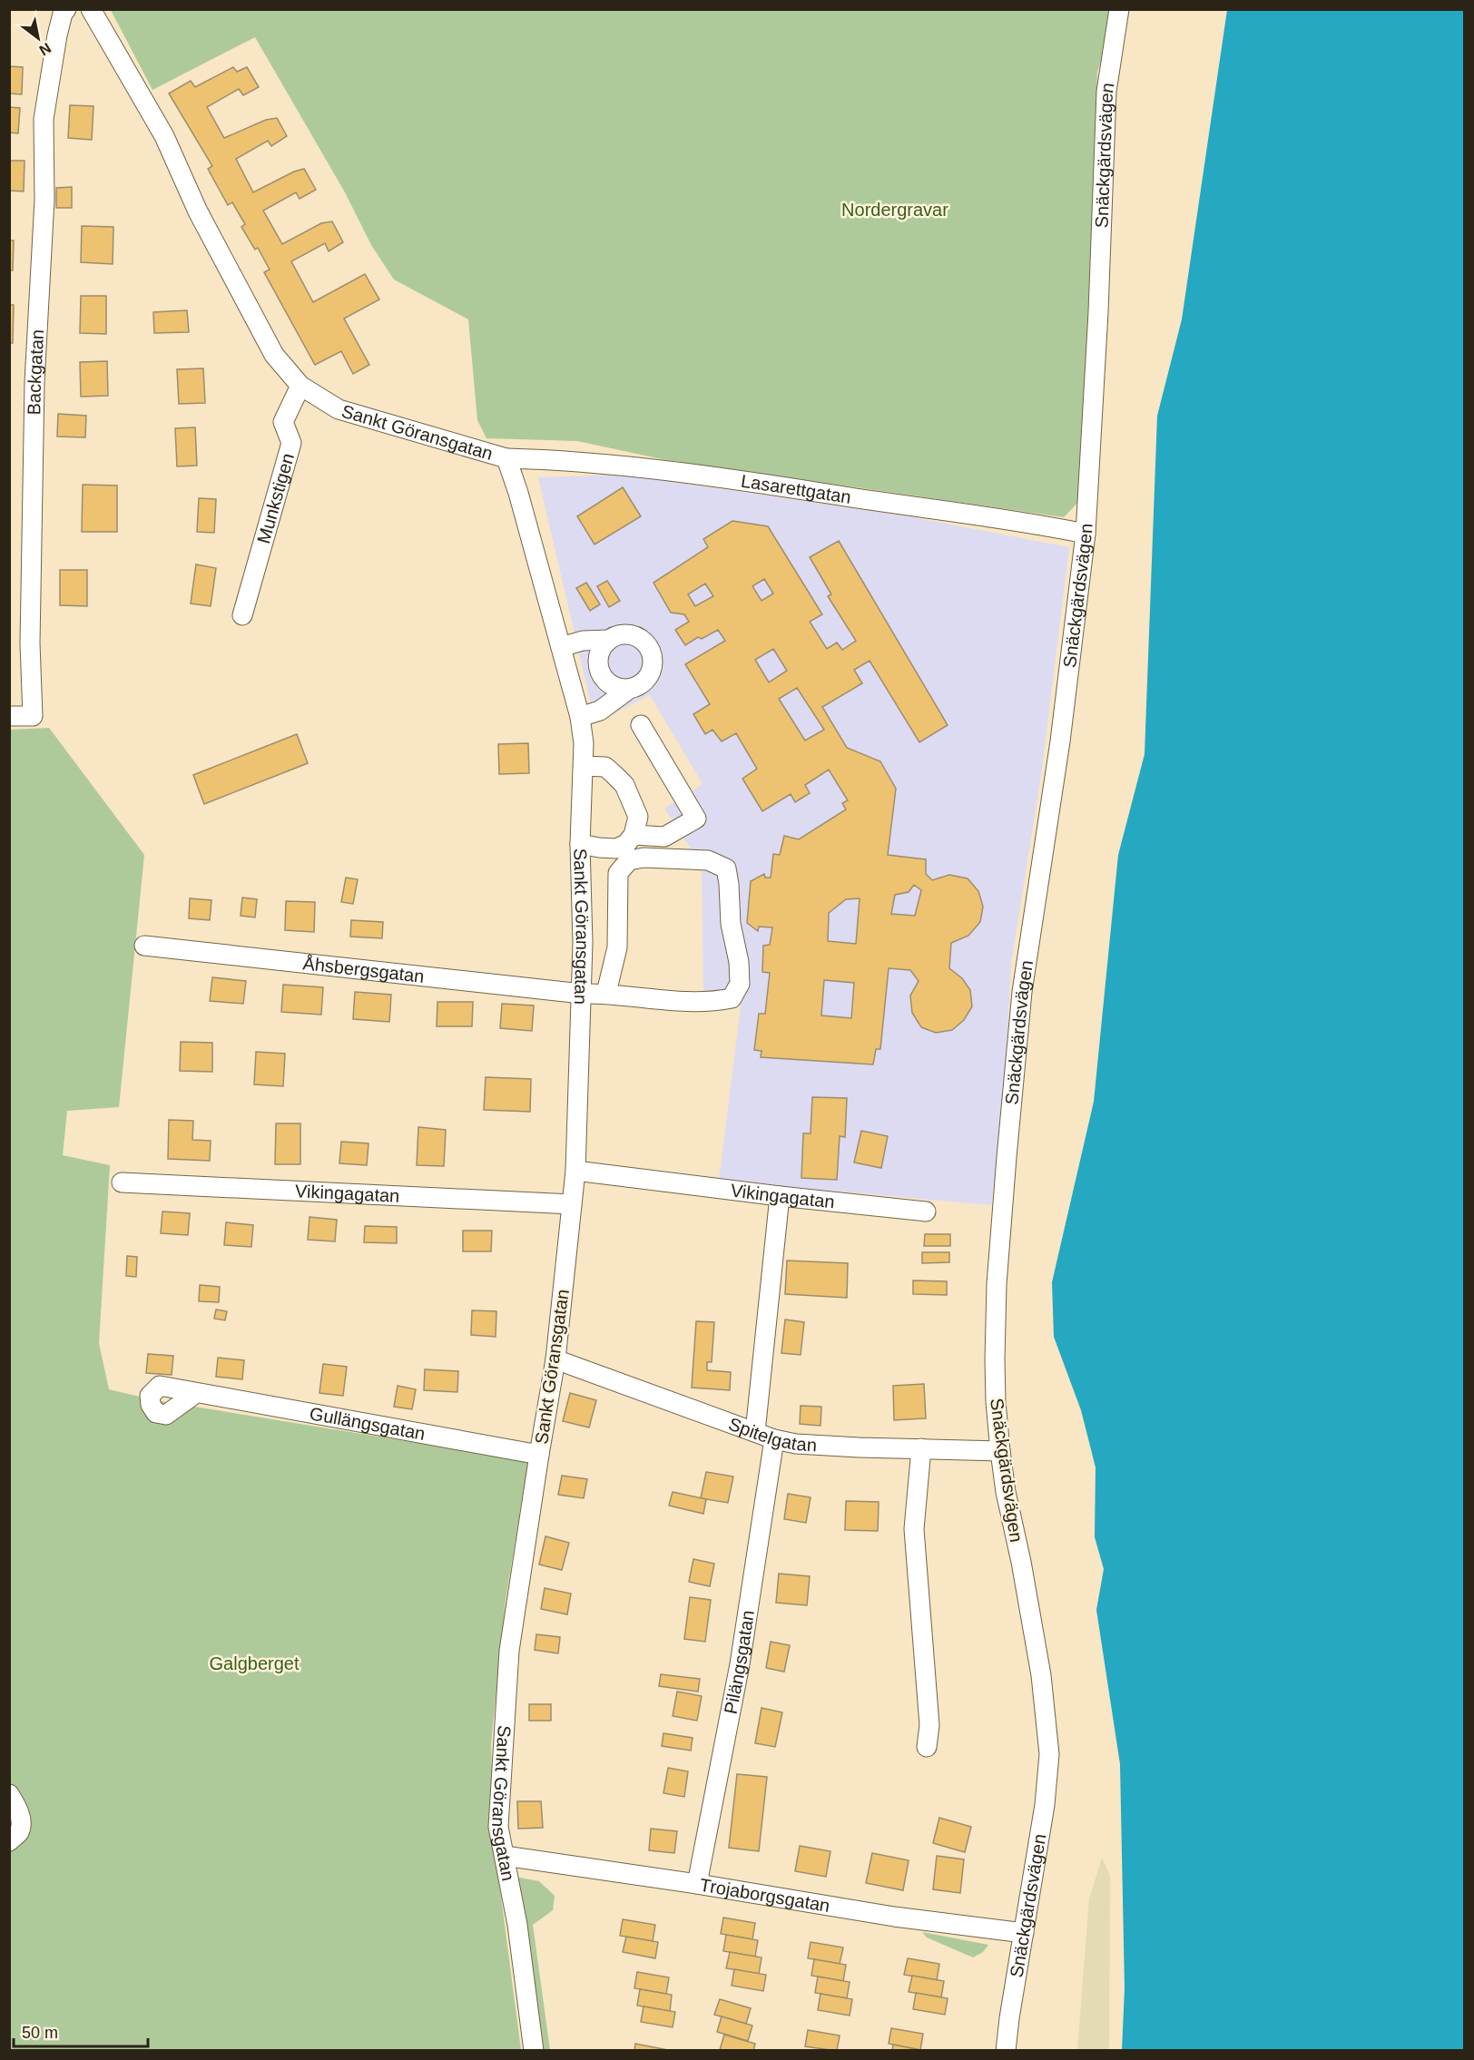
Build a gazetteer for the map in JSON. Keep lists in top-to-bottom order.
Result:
{
  "streets": {
    "street": [
      "Snäckgärdsvägen",
      "Backgatan",
      "Sankt Göransgatan",
      "Lasarettgatan",
      "Munkstigen",
      "Åhsbergsgatan",
      "Vikingagatan",
      "Gullängsgatan",
      "Spitelgatan",
      "Pilängsgatan",
      "Trojaborgsgatan"
    ]
  },
  "crossings": [
    ["Snäckgärdsvägen", "Lasarettgatan"],
    ["Snäckgärdsvägen", "Spitelgatan"],
    ["Snäckgärdsvägen", "Trojaborgsgatan"],
    ["Sankt Göransgatan", "Lasarettgatan"],
    ["Sankt Göransgatan", "Munkstigen"],
    ["Sankt Göransgatan", "Åhsbergsgatan"],
    ["Sankt Göransgatan", "Vikingagatan"],
    ["Sankt Göransgatan", "Gullängsgatan"],
    ["Sankt Göransgatan", "Spitelgatan"],
    ["Sankt Göransgatan", "Trojaborgsgatan"],
    ["Spitelgatan", "Pilängsgatan"],
    ["Pilängsgatan", "Trojaborgsgatan"]
  ],
  "parks": ["Nordergravar", "Galgberget"],
  "scale_bar": "50 m",
  "north": "bottom right"
}
